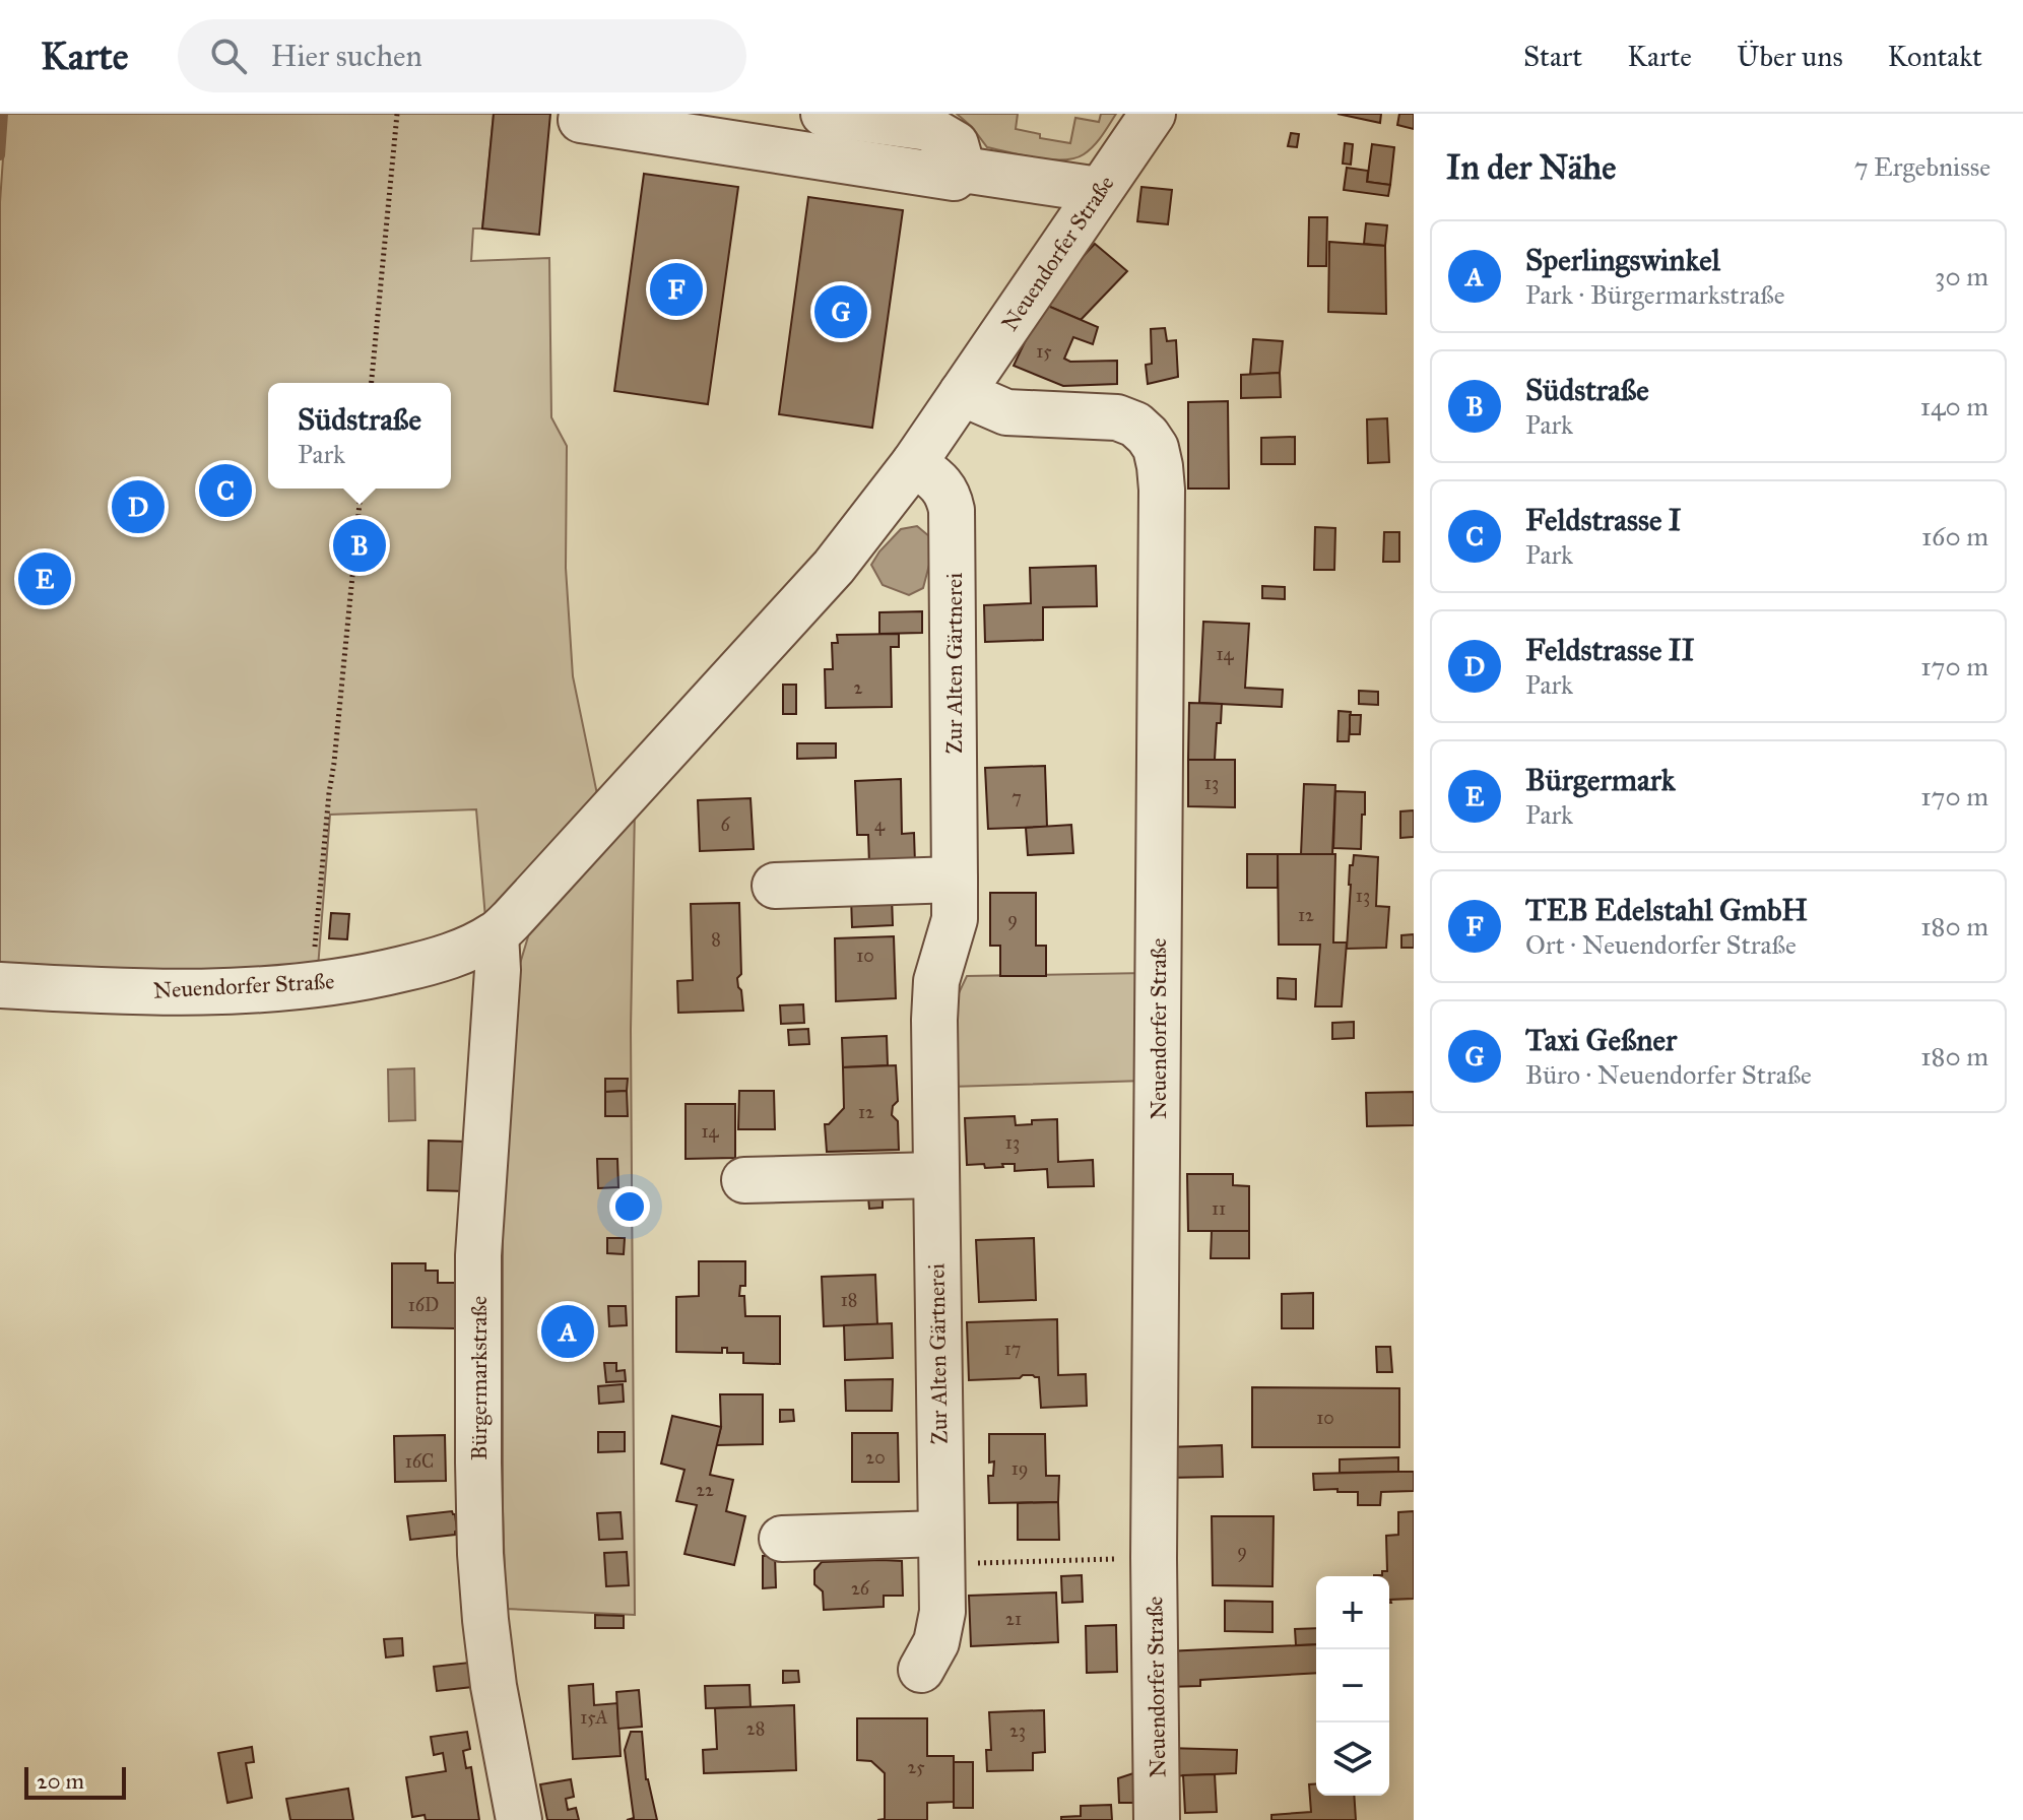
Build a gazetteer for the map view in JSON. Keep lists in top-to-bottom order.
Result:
{
  "streets": {
    "street": ["Neuendorfer Straße", "Zur Alten Gärtnerei", "Bürgermarkstraße"]
  },
  "crossings": [
    ["Neuendorfer Straße", "Zur Alten Gärtnerei"],
    ["Neuendorfer Straße", "Bürgermarkstraße"]
  ],
  "house_numbers": [
    "15",
    "14",
    "2",
    "13",
    "7",
    "6",
    "4",
    "13",
    "12",
    "9",
    "8",
    "10",
    "12",
    "14",
    "13",
    "11",
    "18",
    "16D",
    "17",
    "10",
    "20",
    "16C",
    "19",
    "22",
    "9",
    "26",
    "21",
    "15A",
    "28",
    "23",
    "25"
  ],
  "scale_bar": "20 m",
  "page": {
    "header": "Karte",
    "search": "Hier suchen",
    "nav": [
      "Start",
      "Karte",
      "Über uns",
      "Kontakt"
    ],
    "heading": ["In der Nähe", "7 Ergebnisse"],
    "list": [
      {
        "mark": "A",
        "name": "Sperlingswinkel",
        "note": "Park · Bürgermarkstraße",
        "value": "30 m"
      },
      {
        "mark": "B",
        "name": "Südstraße",
        "note": "Park",
        "value": "140 m"
      },
      {
        "mark": "C",
        "name": "Feldstrasse I",
        "note": "Park",
        "value": "160 m"
      },
      {
        "mark": "D",
        "name": "Feldstrasse II",
        "note": "Park",
        "value": "170 m"
      },
      {
        "mark": "E",
        "name": "Bürgermark",
        "note": "Park",
        "value": "170 m"
      },
      {
        "mark": "F",
        "name": "TEB Edelstahl GmbH",
        "note": "Ort · Neuendorfer Straße",
        "value": "180 m"
      },
      {
        "mark": "G",
        "name": "Taxi Geßner",
        "note": "Büro · Neuendorfer Straße",
        "value": "180 m"
      }
    ],
    "pins": [
      "F",
      "G",
      "C",
      "D",
      "B",
      "E",
      "A"
    ],
    "popup": ["Südstraße", "Park"],
    "map_buttons": ["+", "−"],
    "scale": "20 m"
  }
}
